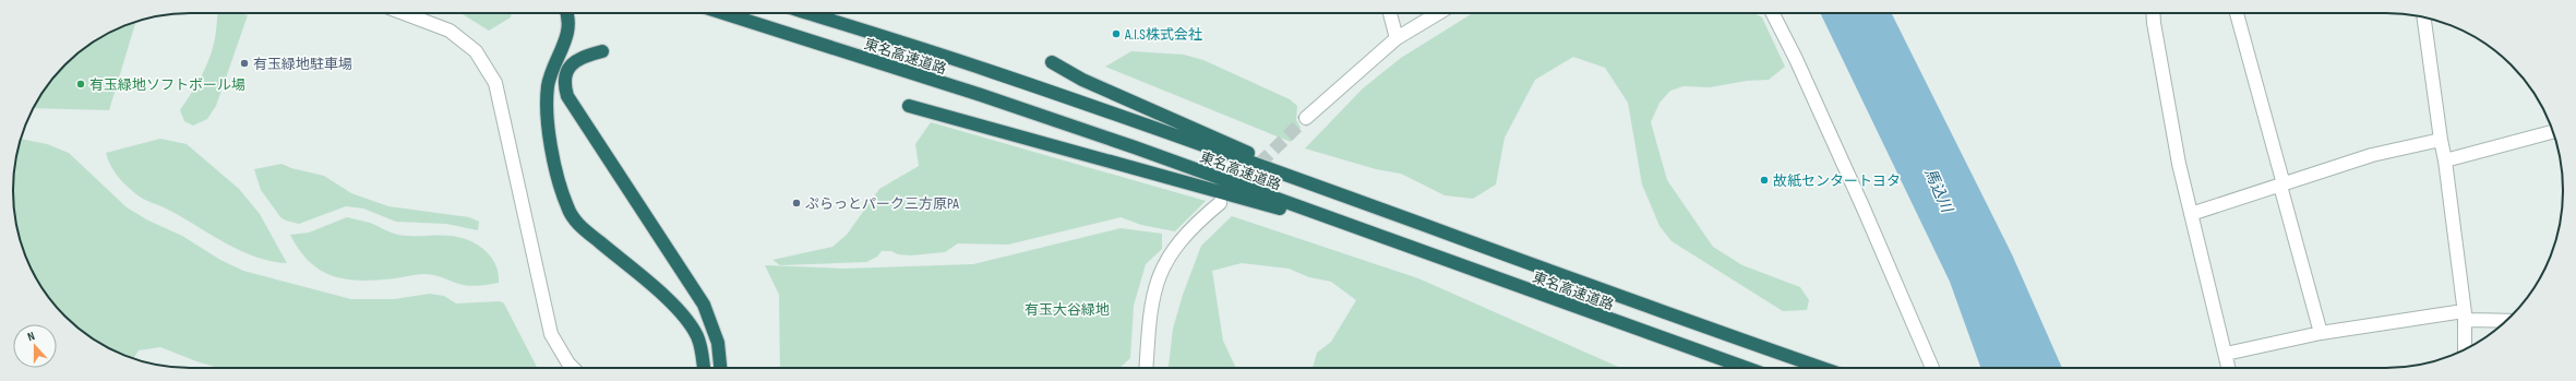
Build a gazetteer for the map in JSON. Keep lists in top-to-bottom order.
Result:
{
  "streets": {
    "highway": ["東名高速道路"]
  },
  "water": ["馬込川"],
  "parks": ["有玉大谷緑地"],
  "places": [
    "A.I.S株式会社",
    "有玉緑地駐車場",
    "有玉緑地ソフトボール場",
    "故紙センタートヨタ",
    "ぷらっとパーク三方原PA"
  ],
  "north": "top"
}
